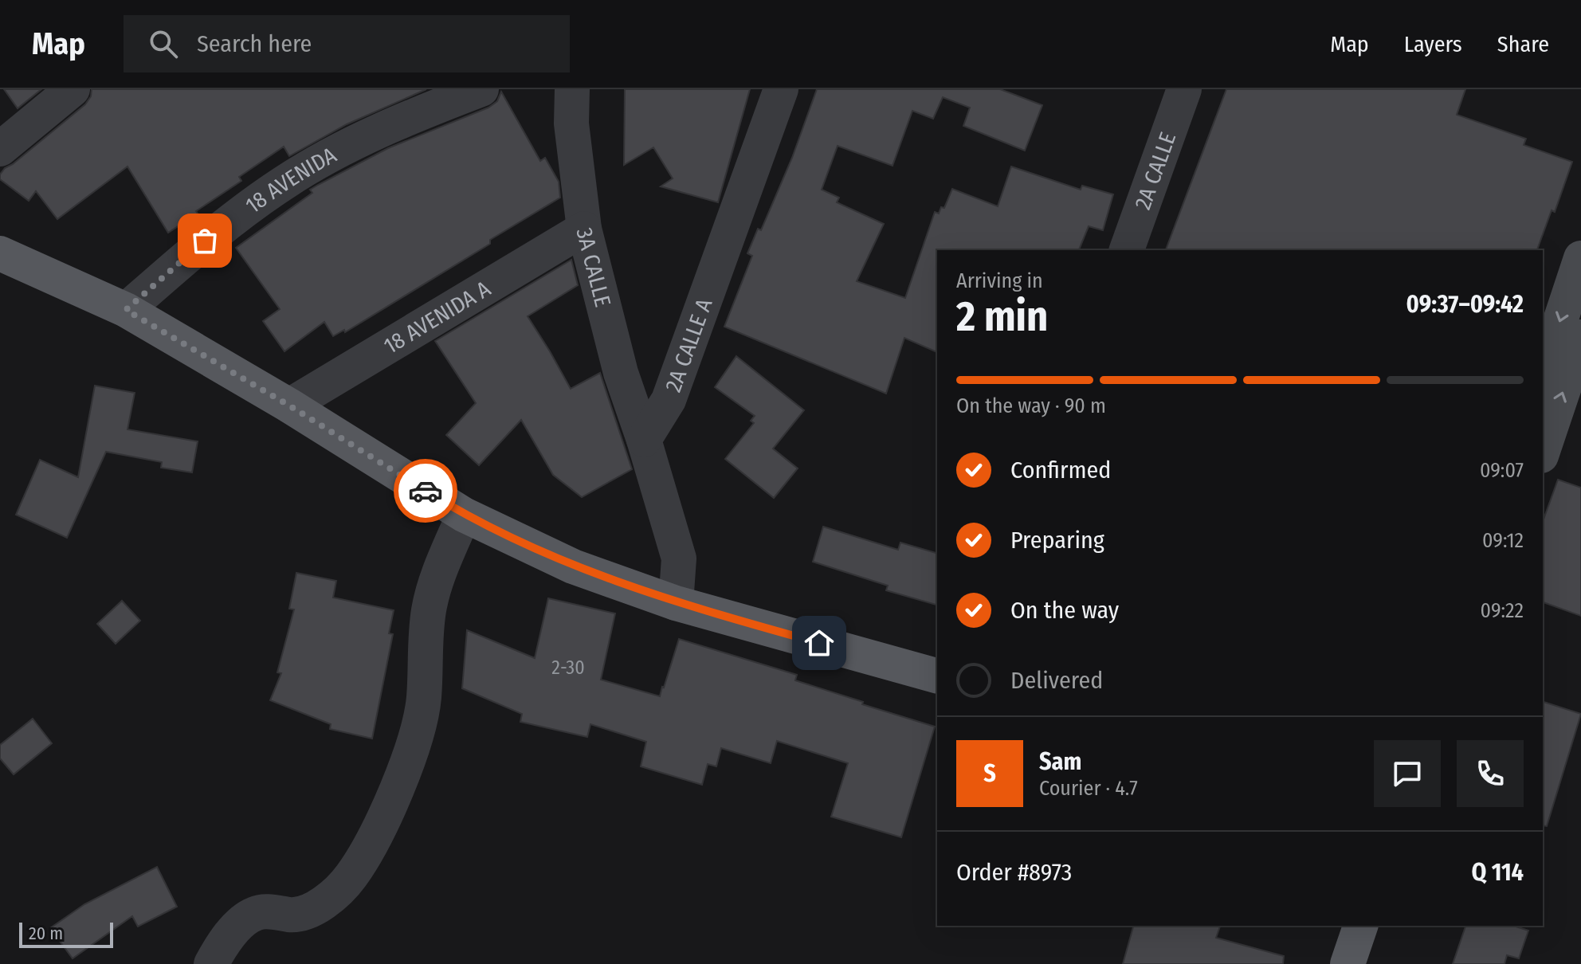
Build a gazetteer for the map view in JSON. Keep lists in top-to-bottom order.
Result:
{
  "streets": {
    "street": [
      "2A CALLE",
      "18 AVENIDA",
      "3A CALLE",
      "18 AVENIDA A",
      "2A CALLE A"
    ]
  },
  "crossings": [
    ["3A CALLE", "18 AVENIDA A"],
    ["3A CALLE", "2A CALLE A"]
  ],
  "house_numbers": ["2-30"],
  "scale_bar": "20 m",
  "page": {
    "header": "Map",
    "search": "Search here",
    "nav": ["Map", "Layers", "Share"],
    "heading": ["2 min", "Arriving in", "09:37–09:42"],
    "panel": [
      "Sam",
      "Courier · 4.7",
      "Order #8973",
      "Q 114"
    ],
    "bar": "On the way · 90 m",
    "list": [
      ["Confirmed", "09:07"],
      ["Preparing", "09:12"],
      ["On the way", "09:22"],
      "Delivered"
    ],
    "round": "S",
    "scale": "20 m"
  }
}
